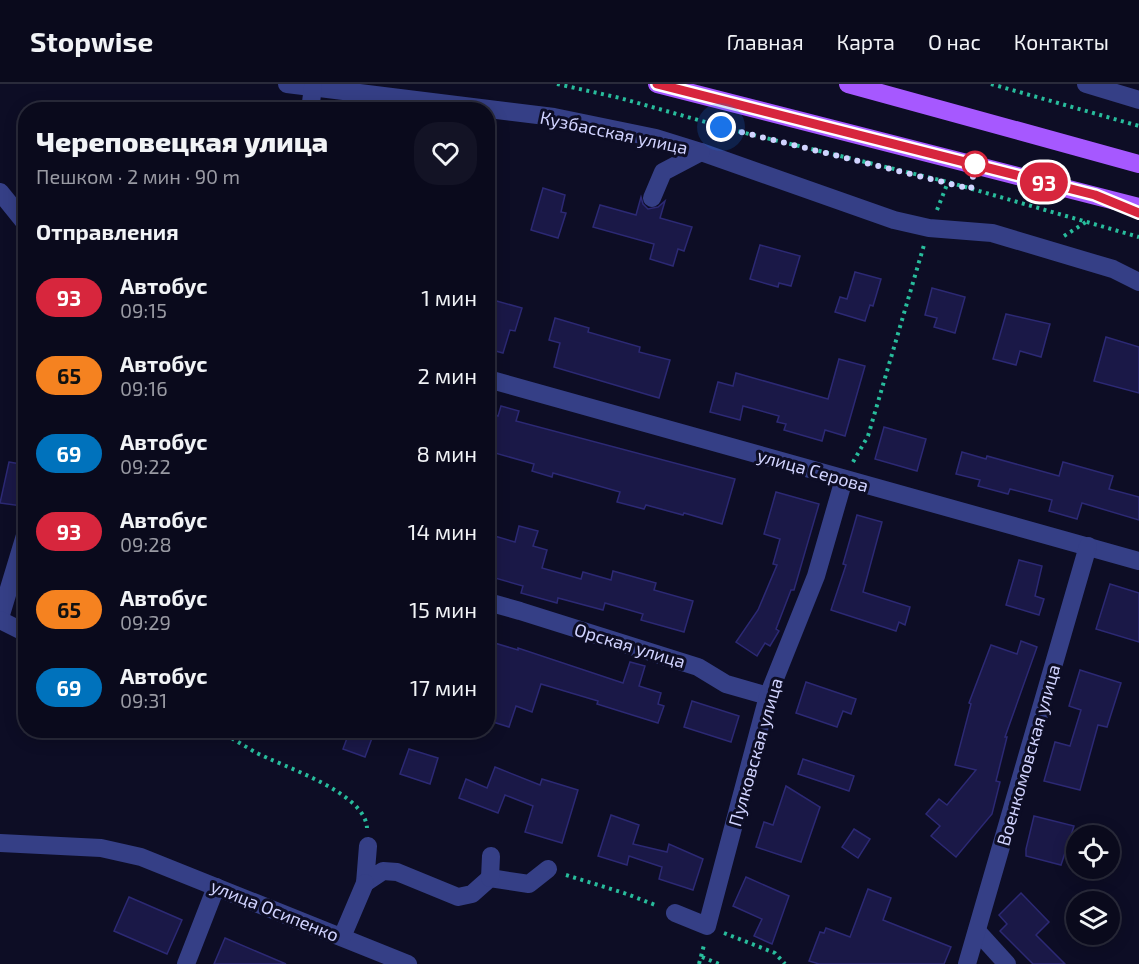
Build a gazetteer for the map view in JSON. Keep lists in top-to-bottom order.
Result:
{
  "streets": {
    "street": [
      "Кузбасская улица",
      "улица Серова",
      "Орская улица",
      "Пулковская улица",
      "Военкомовская улица",
      "улица Осипенко"
    ]
  },
  "crossings": [
    ["улица Серова", "Пулковская улица"],
    ["улица Серова", "Военкомовская улица"],
    ["Орская улица", "Пулковская улица"]
  ],
  "lines": ["bus line 93"],
  "page": {
    "header": "Stopwise",
    "nav": [
      "Главная",
      "Карта",
      "О нас",
      "Контакты"
    ],
    "on_map": "93",
    "heading": [
      ["Череповецкая улица", "Пешком · 2 мин · 90 m"],
      "Отправления"
    ],
    "list": [
      {
        "mark": "93",
        "name": "Автобус",
        "note": "09:15",
        "value": "1 мин"
      },
      {
        "mark": "65",
        "name": "Автобус",
        "note": "09:16",
        "value": "2 мин"
      },
      {
        "mark": "69",
        "name": "Автобус",
        "note": "09:22",
        "value": "8 мин"
      },
      {
        "mark": "93",
        "name": "Автобус",
        "note": "09:28",
        "value": "14 мин"
      },
      {
        "mark": "65",
        "name": "Автобус",
        "note": "09:29",
        "value": "15 мин"
      },
      {
        "mark": "69",
        "name": "Автобус",
        "note": "09:31",
        "value": "17 мин"
      }
    ]
  }
}
